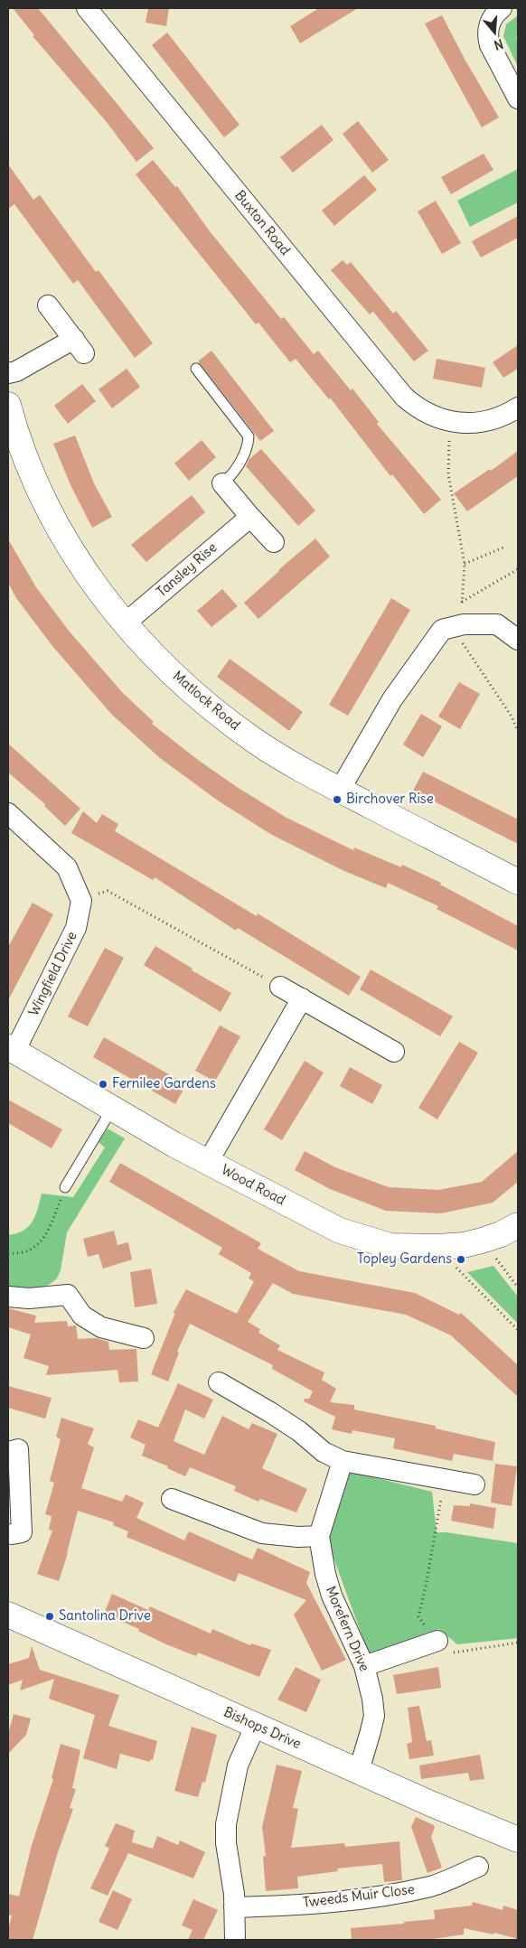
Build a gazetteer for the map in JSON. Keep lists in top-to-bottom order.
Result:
{
  "streets": {
    "street": [
      "Buxton Road",
      "Tansley Rise",
      "Matlock Road",
      "Wingfield Drive",
      "Wood Road",
      "Morefern Drive",
      "Bishops Drive",
      "Tweeds Muir Close"
    ]
  },
  "crossings": [
    ["Tansley Rise", "Matlock Road"],
    ["Wingfield Drive", "Wood Road"],
    ["Morefern Drive", "Bishops Drive"]
  ],
  "places": [
    "Birchover Rise",
    "Fernilee Gardens",
    "Topley Gardens",
    "Santolina Drive"
  ],
  "north": "bottom"
}
